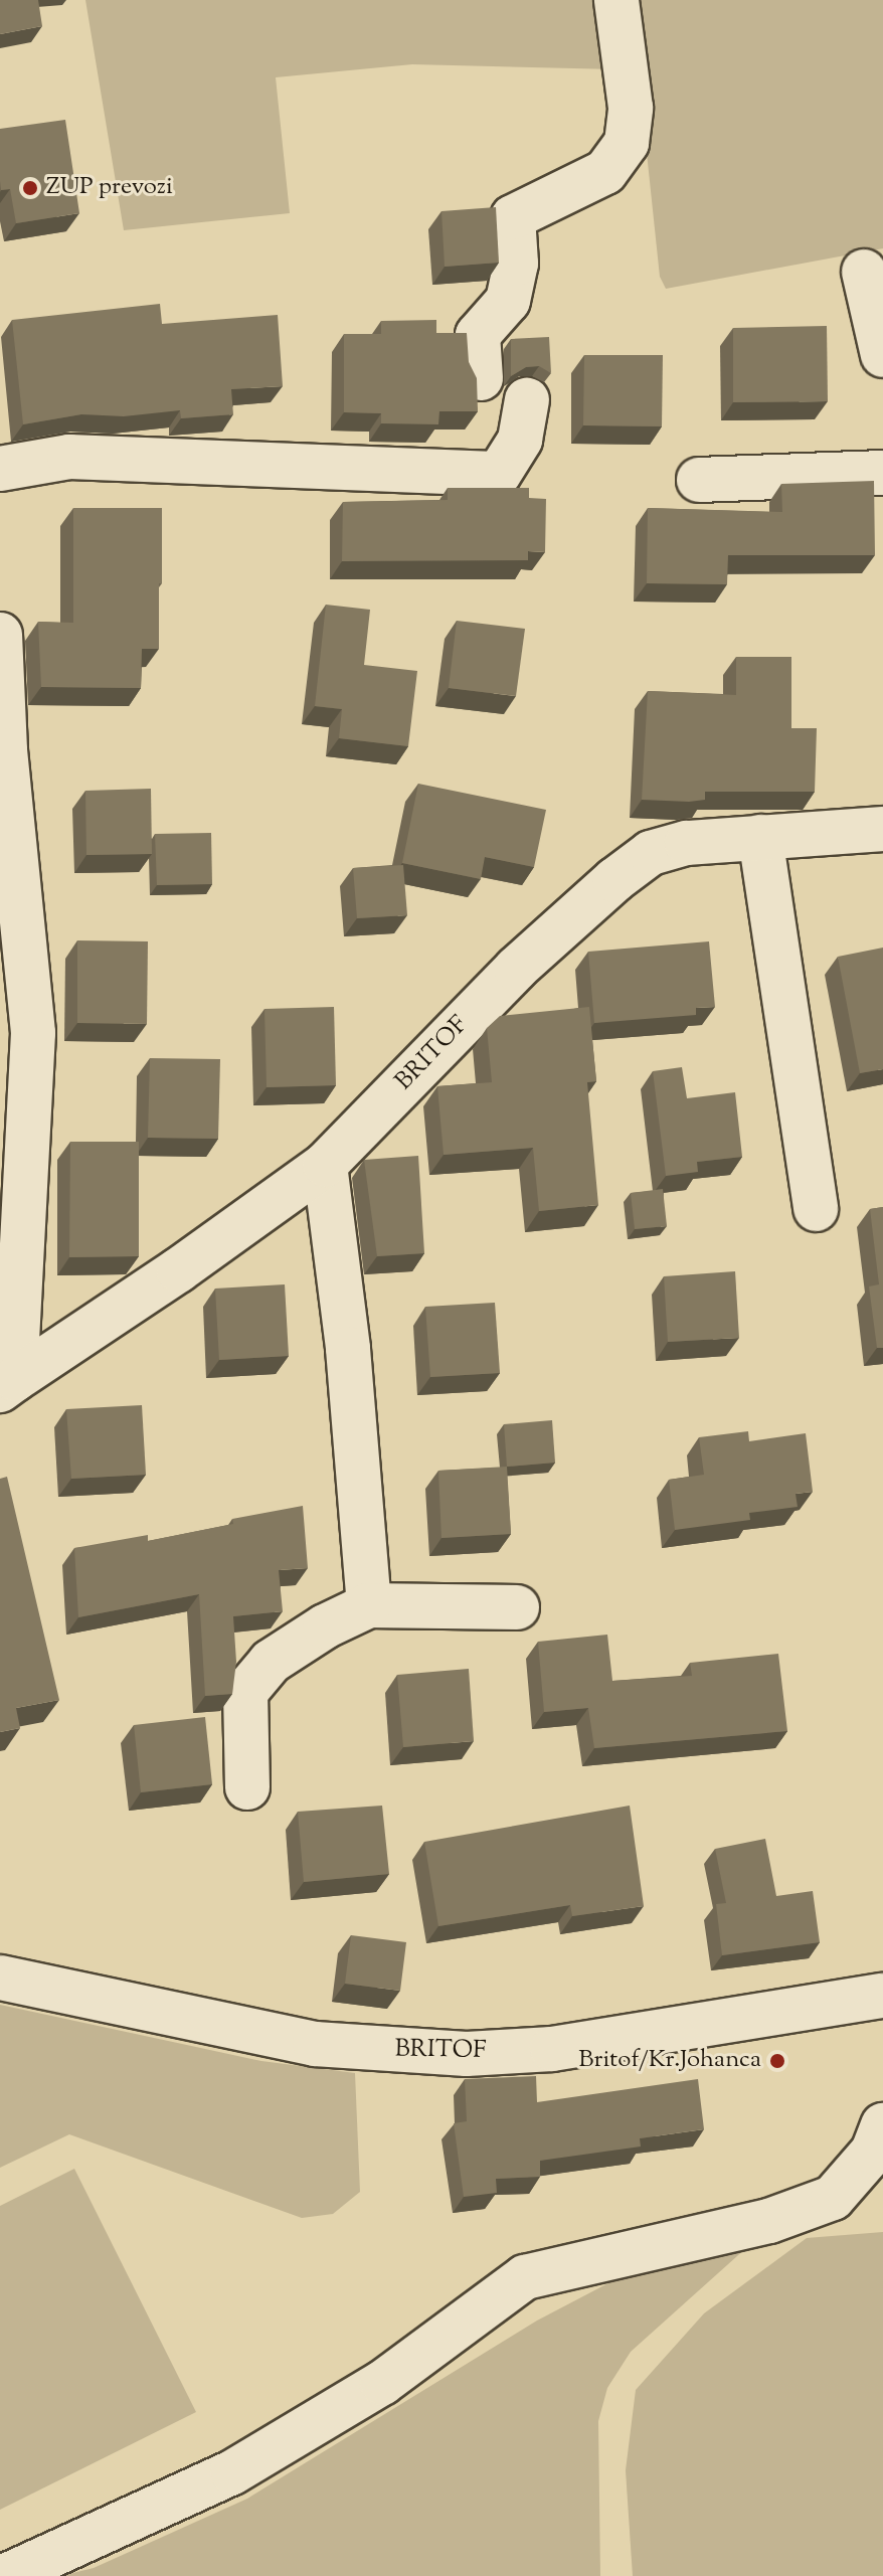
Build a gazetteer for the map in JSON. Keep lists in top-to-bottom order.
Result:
{
  "streets": {
    "street": ["BRITOF"]
  },
  "places": ["ZUP prevozi", "Britof/Kr.Johanca"]
}
